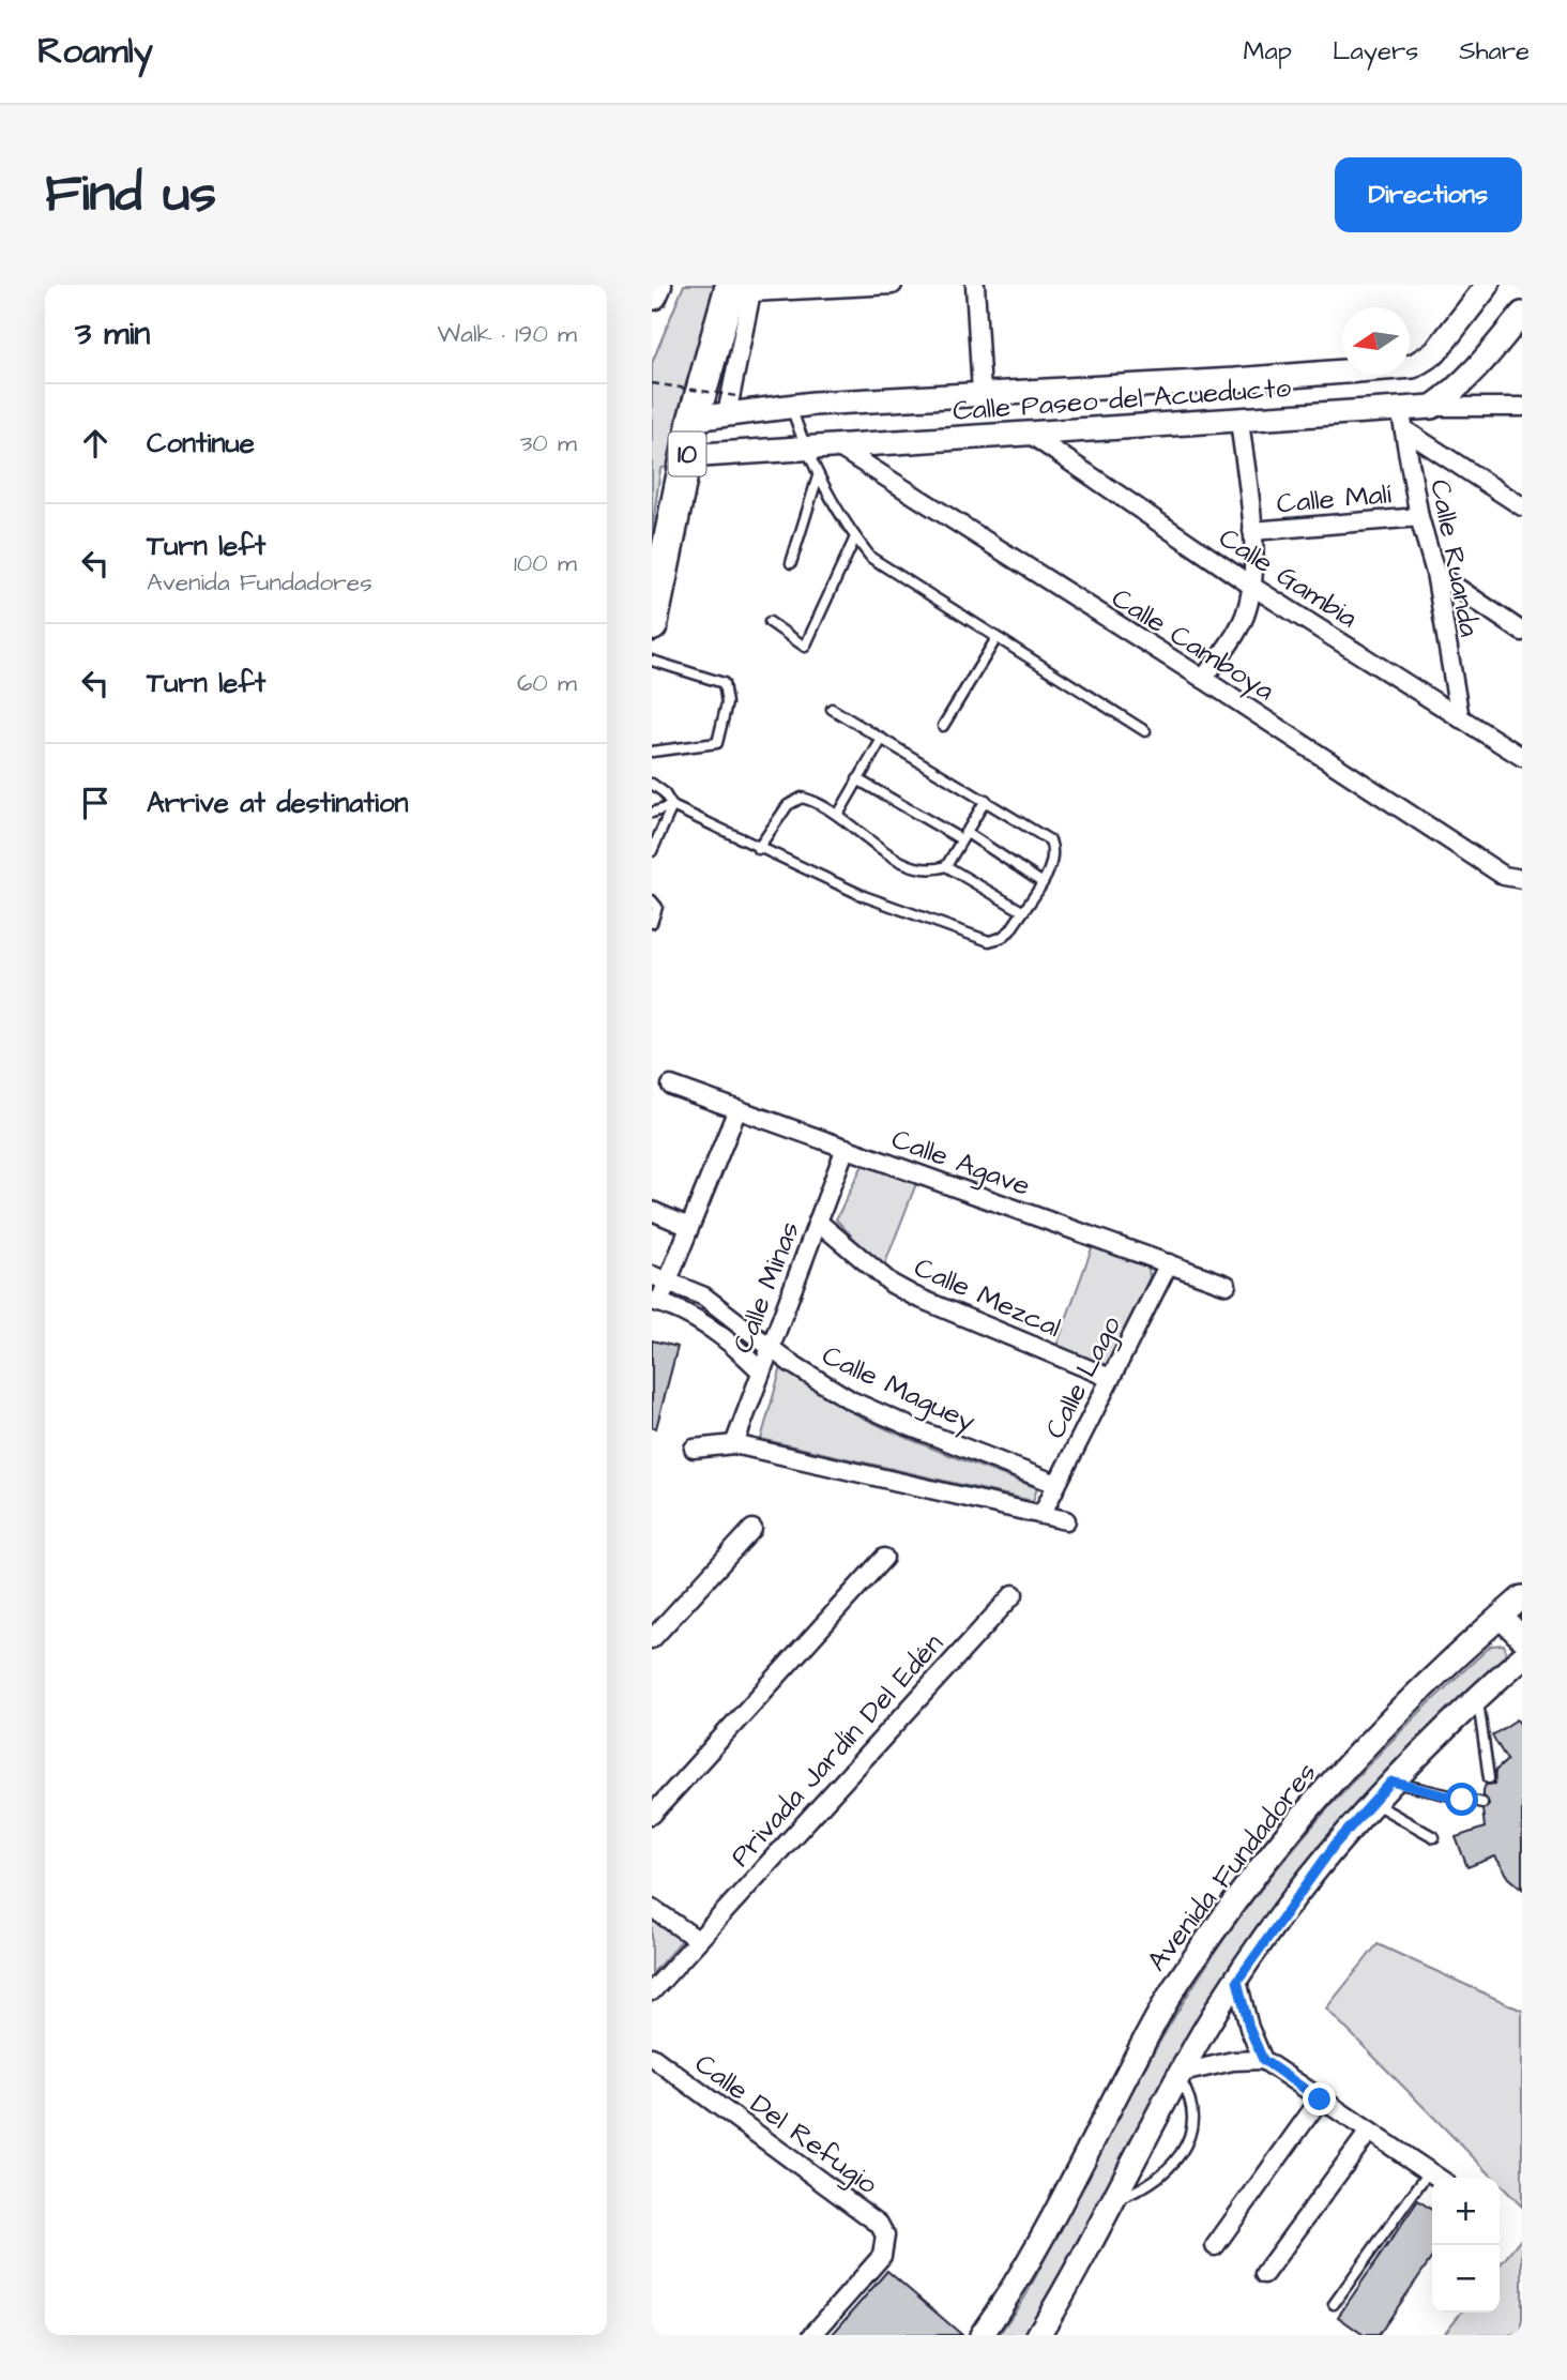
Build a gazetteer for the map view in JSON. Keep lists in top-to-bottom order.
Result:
{
  "streets": {
    "highway": ["10"],
    "main road": ["Calle Paseo del Acueducto", "Avenida Fundadores"],
    "street": [
      "Calle Malí",
      "Calle Ruanda",
      "Calle Gambia",
      "Calle Camboya",
      "Calle Agave",
      "Calle Minas",
      "Calle Mezcal",
      "Calle Lago",
      "Calle Maguey",
      "Privada Jardín Del Edén",
      "Calle Del Refugio"
    ]
  },
  "crossings": [
    ["Calle Paseo del Acueducto", "10"],
    ["Calle Paseo del Acueducto", "Calle Ruanda"],
    ["Calle Paseo del Acueducto", "Calle Gambia"],
    ["Calle Paseo del Acueducto", "Calle Camboya"],
    ["Calle Malí", "Calle Ruanda"],
    ["Calle Ruanda", "Calle Gambia"],
    ["Calle Agave", "Calle Minas"],
    ["Calle Agave", "Calle Lago"],
    ["Calle Minas", "Calle Mezcal"],
    ["Calle Minas", "Calle Maguey"],
    ["Calle Mezcal", "Calle Lago"],
    ["Calle Lago", "Calle Maguey"]
  ],
  "north": "left",
  "page": {
    "header": "Roamly",
    "nav": ["Map", "Layers", "Share"],
    "buttons": "Directions",
    "title": "Find us",
    "heading": ["3 min", "Walk · 190 m"],
    "list": [
      ["Continue", "30 m"],
      ["Turn left", "Avenida Fundadores", "100 m"],
      ["Turn left", "60 m"],
      "Arrive at destination"
    ],
    "map_buttons": ["+", "−"]
  }
}
